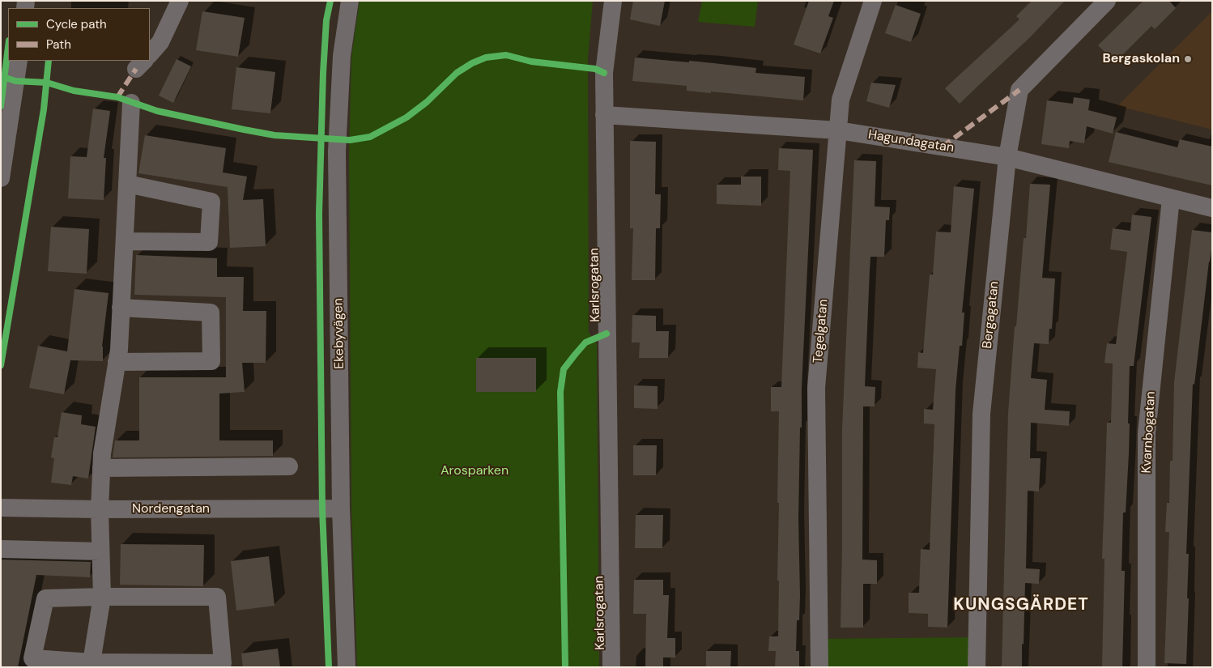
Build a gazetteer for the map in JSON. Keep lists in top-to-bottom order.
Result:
{
  "streets": {
    "street": [
      "Hagundagatan",
      "Karlsrogatan",
      "Bergagatan",
      "Tegelgatan",
      "Ekebyvägen",
      "Kvarnbogatan",
      "Nordengatan"
    ]
  },
  "crossings": [
    ["Hagundagatan", "Karlsrogatan"],
    ["Hagundagatan", "Bergagatan"],
    ["Hagundagatan", "Tegelgatan"],
    ["Hagundagatan", "Kvarnbogatan"],
    ["Ekebyvägen", "Nordengatan"]
  ],
  "districts": ["KUNGSGÄRDET"],
  "parks": ["Arosparken"],
  "places": ["Bergaskolan"],
  "legend": ["Cycle path", "Path"]
}
